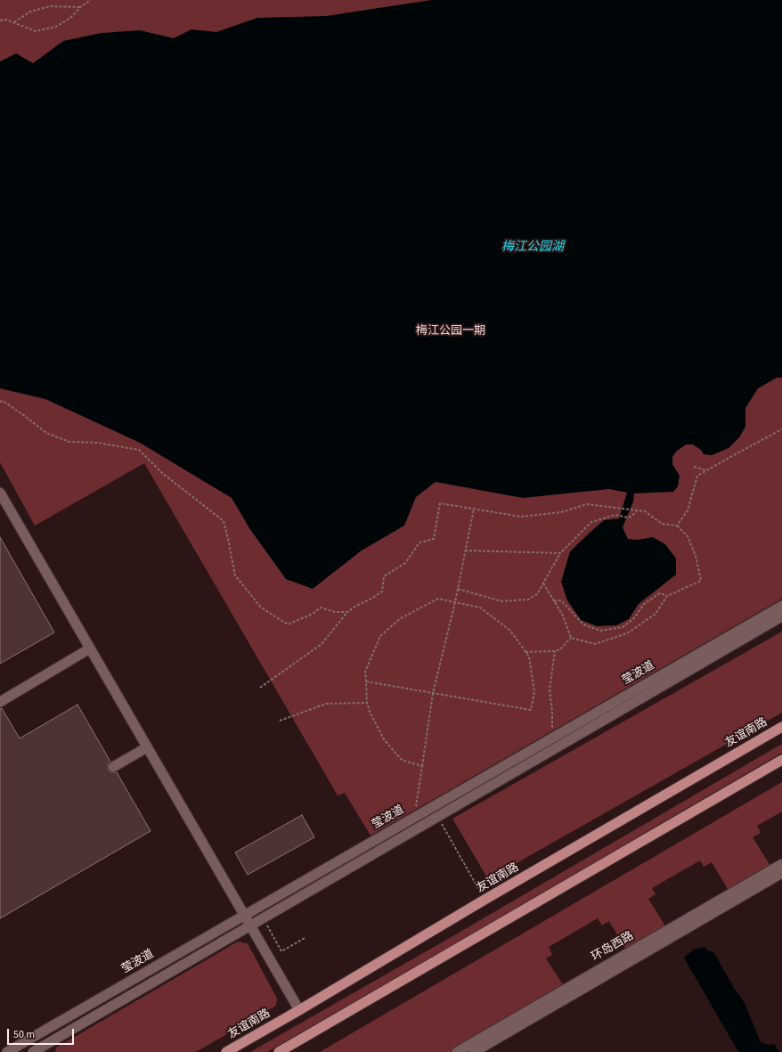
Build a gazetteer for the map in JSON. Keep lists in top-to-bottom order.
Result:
{
  "streets": {
    "main road": ["友谊南路"],
    "street": ["莹波道", "环岛西路"]
  },
  "water": ["梅江公园湖"],
  "parks": ["梅江公园一期"],
  "scale_bar": "50 m"
}
